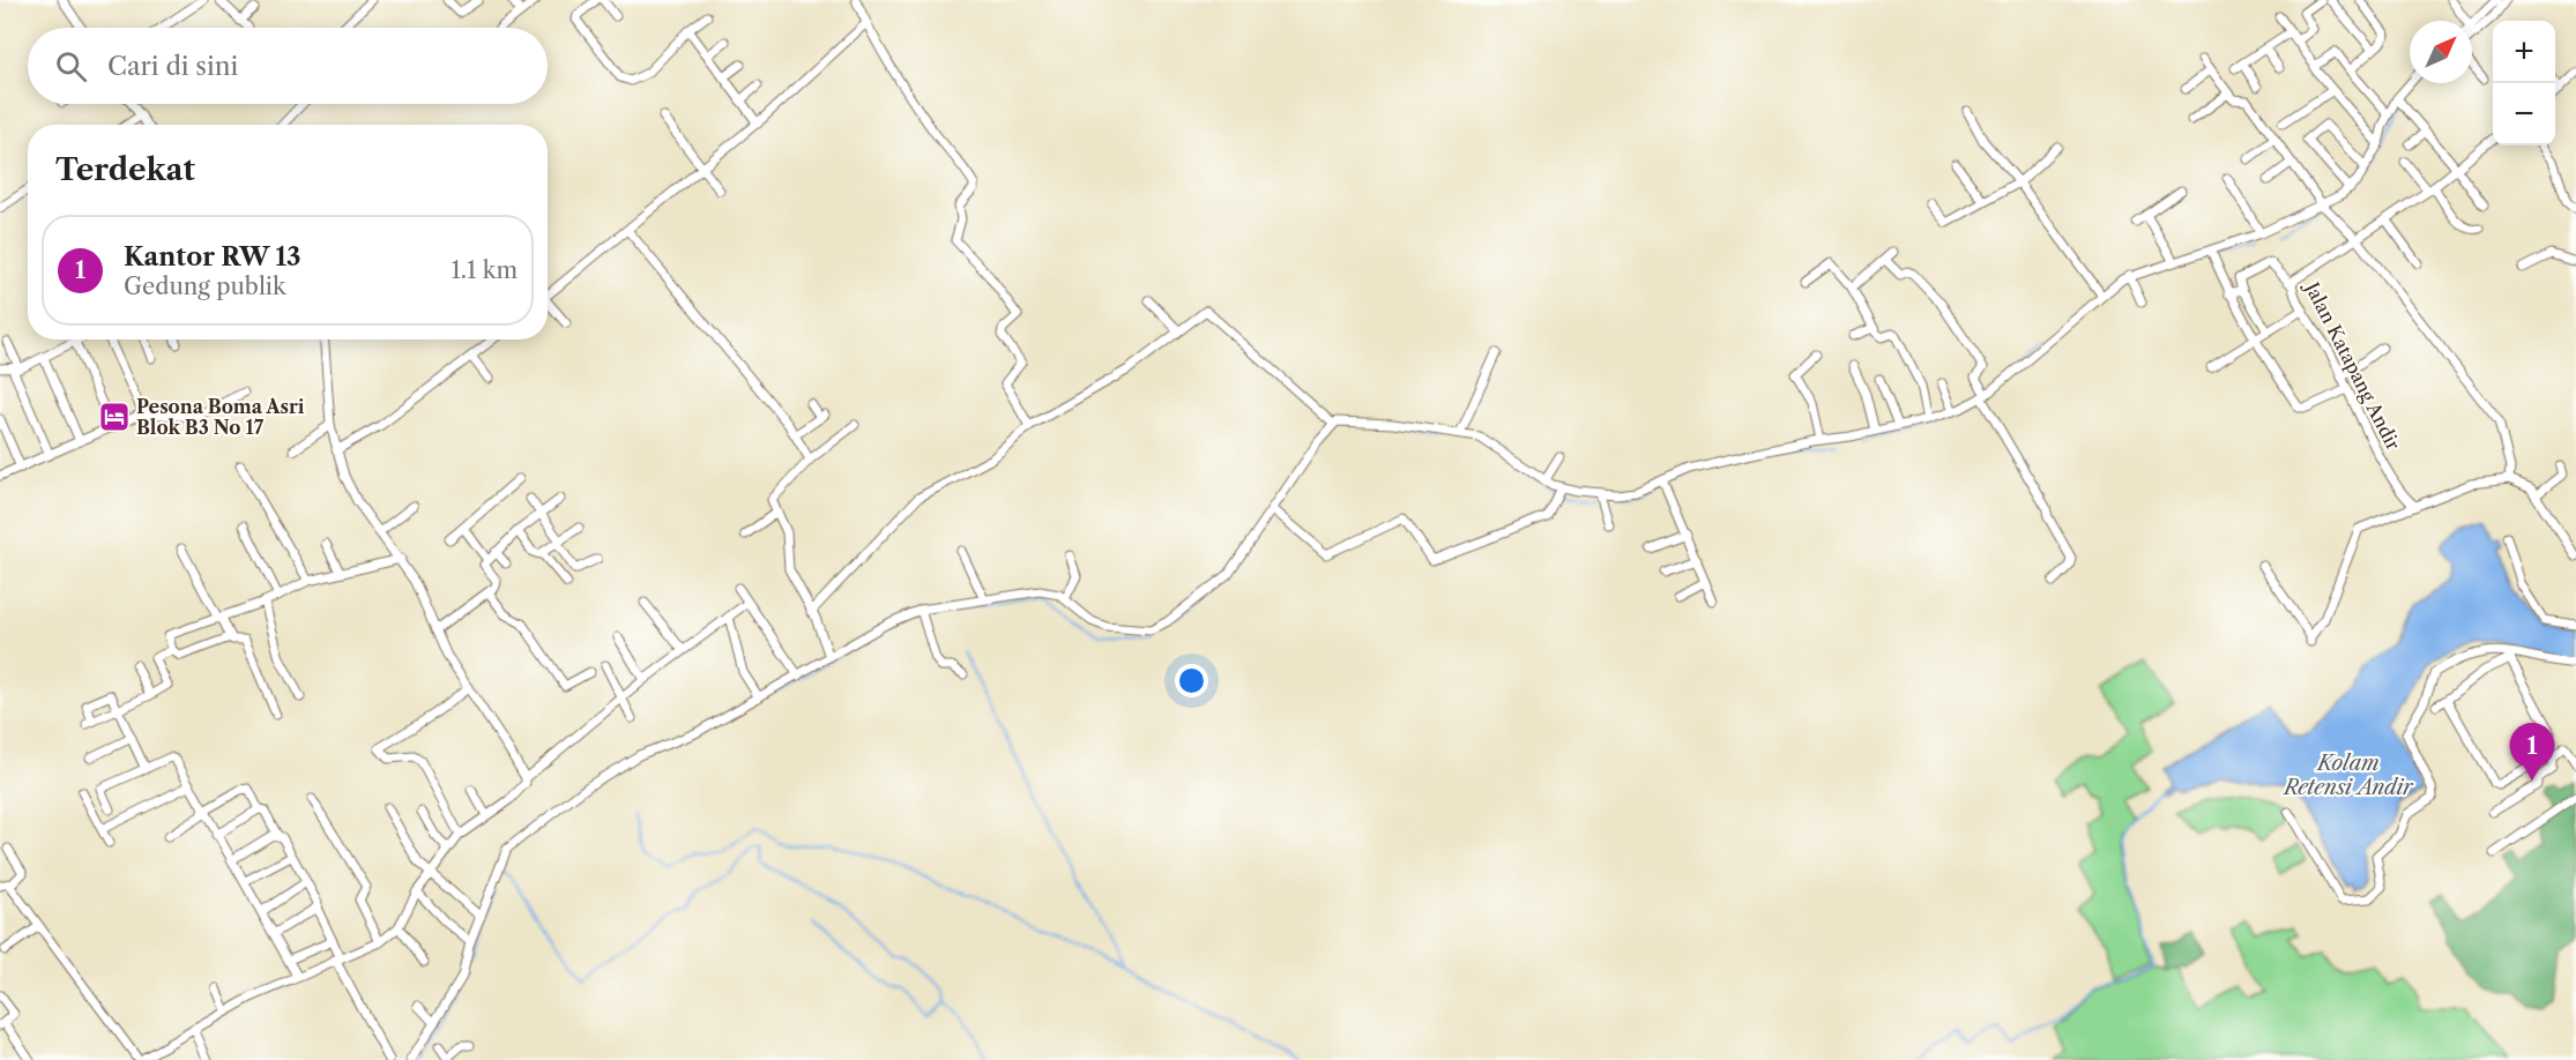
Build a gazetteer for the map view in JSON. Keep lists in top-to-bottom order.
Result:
{
  "streets": {
    "street": ["Jalan Katapang Andir"]
  },
  "water": ["Kolam Retensi Andir"],
  "places": {
    "hotel": ["Pesona Boma Asri Blok B3 No 17"]
  },
  "north": "top right",
  "page": {
    "map_buttons": ["+", "−"],
    "search": "Cari di sini",
    "heading": "Terdekat",
    "list": [
      {
        "mark": "1",
        "name": "Kantor RW 13",
        "note": "Gedung publik",
        "value": "1.1 km"
      }
    ],
    "pins": "1"
  }
}
